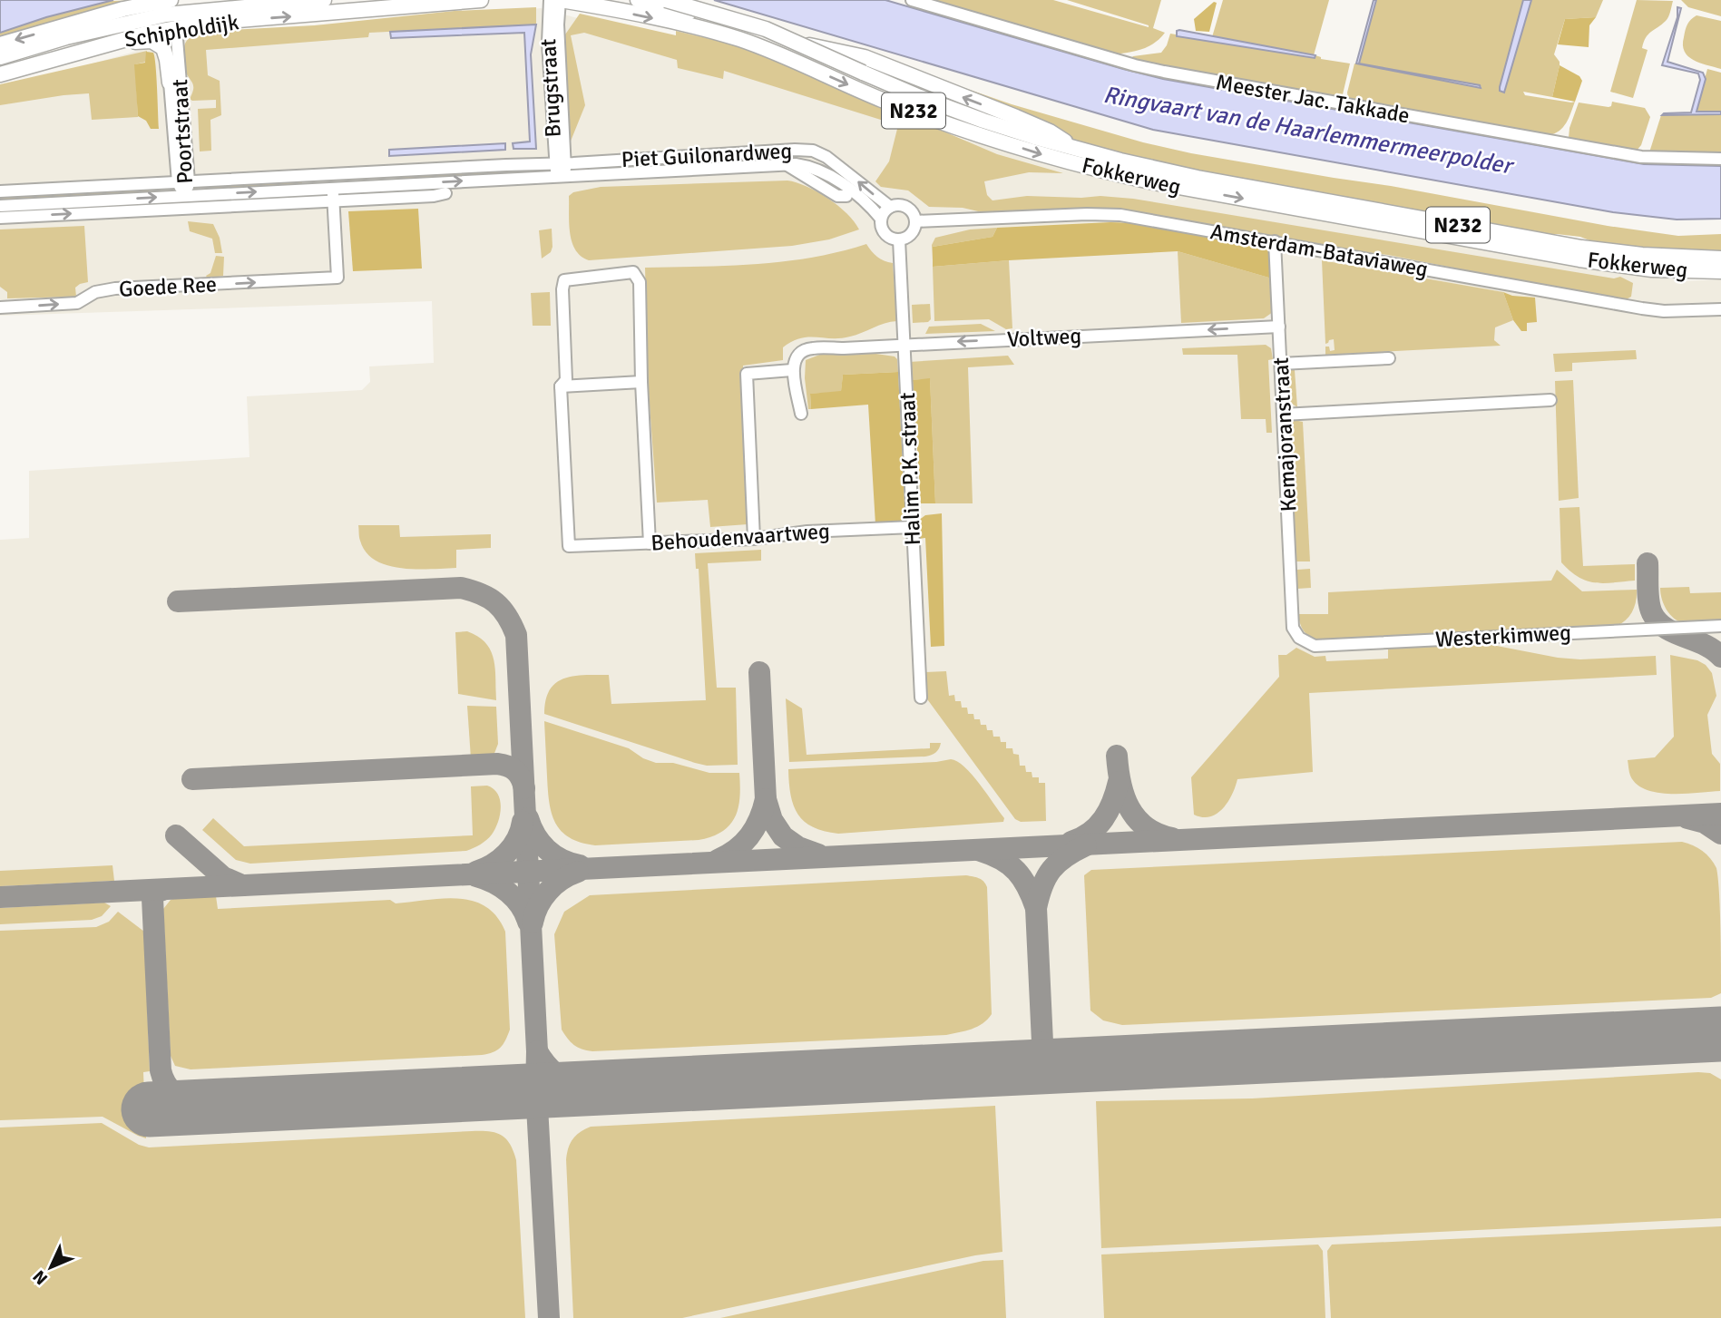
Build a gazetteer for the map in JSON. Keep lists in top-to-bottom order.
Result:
{
  "streets": {
    "main road": ["Schipholdijk", "N232", "Fokkerweg"],
    "street": [
      "Brugstraat",
      "Meester Jac. Takkade",
      "Poortstraat",
      "Piet Guilonardweg",
      "Amsterdam-Bataviaweg",
      "Goede Ree",
      "Voltweg",
      "Kemajoranstraat",
      "Halim P.K. straat",
      "Behoudenvaartweg",
      "Westerkimweg"
    ]
  },
  "crossings": [
    ["Schipholdijk", "Poortstraat"],
    ["Brugstraat", "Piet Guilonardweg"],
    ["Brugstraat", "Fokkerweg"],
    ["N232", "Fokkerweg"],
    ["Piet Guilonardweg", "Amsterdam-Bataviaweg"],
    ["Piet Guilonardweg", "Halim P.K. straat"],
    ["Amsterdam-Bataviaweg", "Kemajoranstraat"],
    ["Amsterdam-Bataviaweg", "Halim P.K. straat"],
    ["Voltweg", "Kemajoranstraat"],
    ["Voltweg", "Halim P.K. straat"],
    ["Kemajoranstraat", "Westerkimweg"],
    ["Halim P.K. straat", "Behoudenvaartweg"]
  ],
  "one_way": ["Voltweg"],
  "water": ["Ringvaart van de Haarlemmermeerpolder"],
  "north": "bottom left"
}
